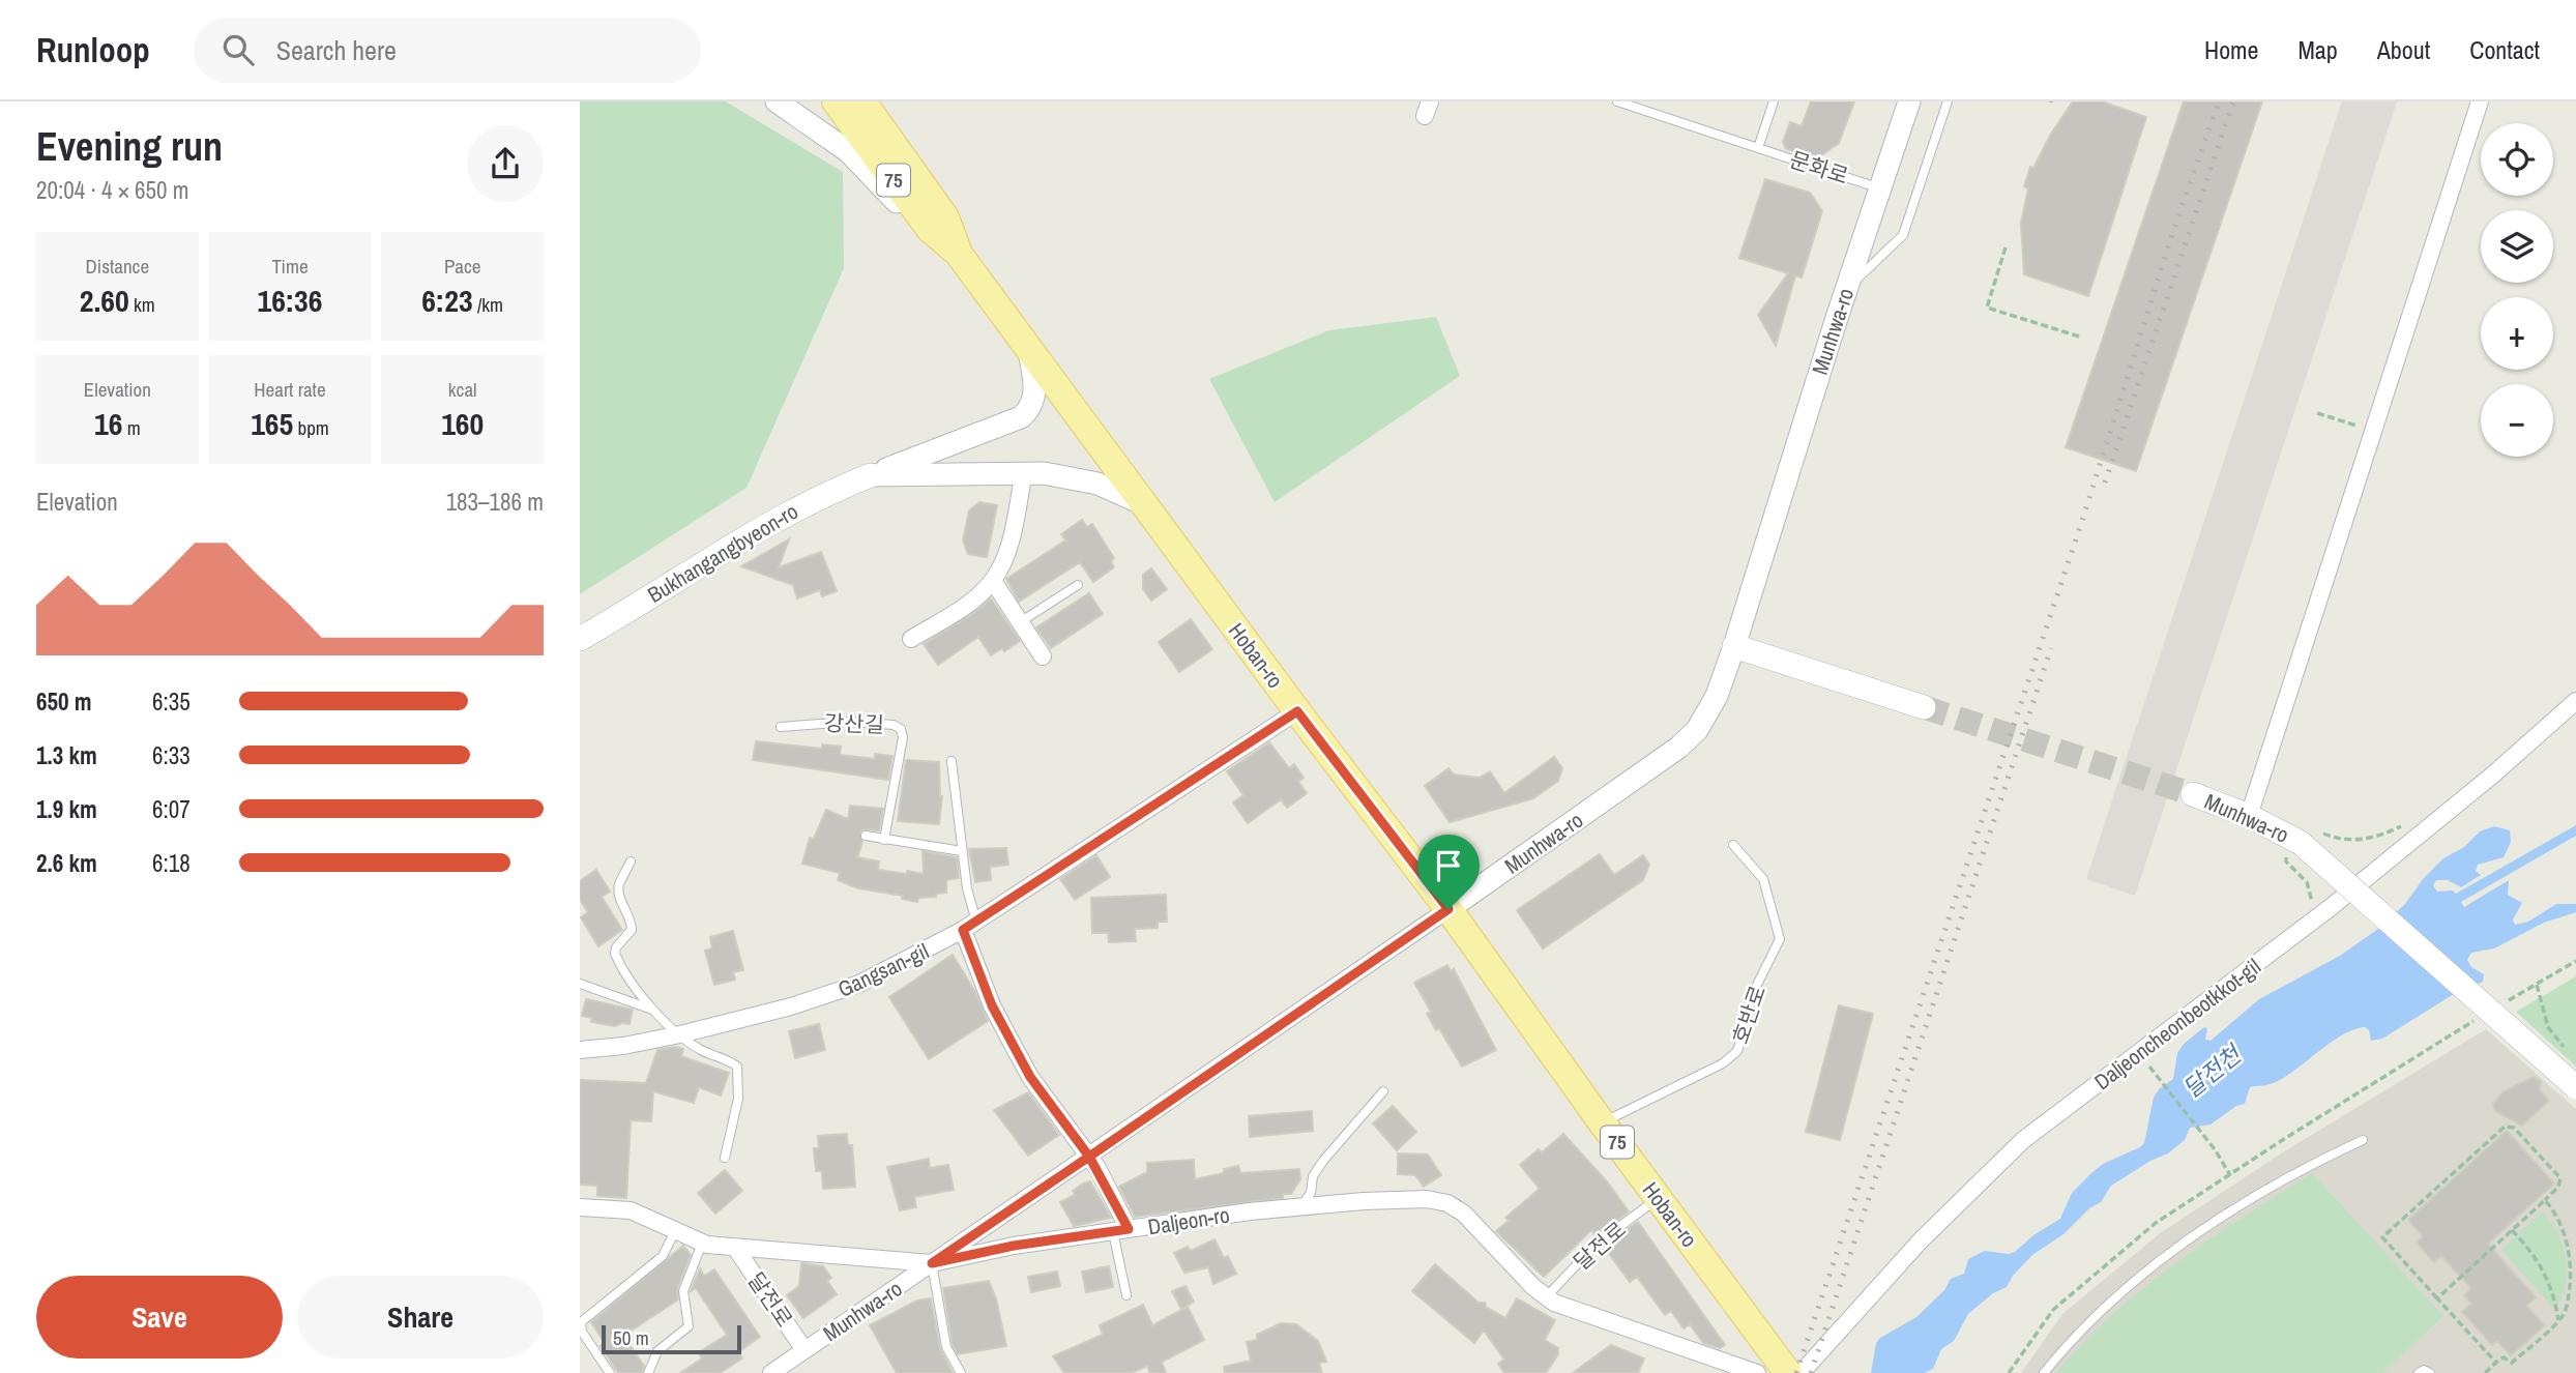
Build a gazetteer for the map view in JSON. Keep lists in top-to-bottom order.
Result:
{
  "streets": {
    "main road": [
      "75",
      "Munhwa-ro",
      "Bukhangangbyeon-ro",
      "Hoban-ro"
    ],
    "street": [
      "Gangsan-gil",
      "Daljeoncheonbeotkkot-gil",
      "Daljeon-ro",
      "달전로"
    ],
    "lane": ["문화로", "강산길", "호반로"]
  },
  "crossings": [
    ["문화로", "Munhwa-ro"],
    ["Munhwa-ro", "Hoban-ro"],
    ["Munhwa-ro", "Daljeon-ro"],
    ["Munhwa-ro", "달전로"],
    ["Hoban-ro", "Gangsan-gil"],
    ["Hoban-ro", "호반로"],
    ["Hoban-ro", "달전로"],
    ["Daljeon-ro", "달전로"]
  ],
  "water": ["달전천"],
  "scale_bar": "50 m",
  "page": {
    "header": "Runloop",
    "search": "Search here",
    "nav": [
      "Home",
      "Map",
      "About",
      "Contact"
    ],
    "heading": ["Evening run", "20:04 · 4 × 650 m"],
    "map_buttons": ["+", "−"],
    "stats": [
      ["Distance", "2.60 km"],
      ["Time", "16:36"],
      ["Pace", "6:23 /km"],
      ["Elevation", "16 m"],
      ["Heart rate", "165 bpm"],
      ["kcal", "160"]
    ],
    "chart": ["Elevation", "183–186 m"],
    "list": [
      {
        "name": "650 m",
        "note": "6:35"
      },
      {
        "name": "1.3 km",
        "note": "6:33"
      },
      {
        "name": "1.9 km",
        "note": "6:07"
      },
      {
        "name": "2.6 km",
        "note": "6:18"
      }
    ],
    "buttons": ["Save", "Share"],
    "scale": "50 m"
  }
}
